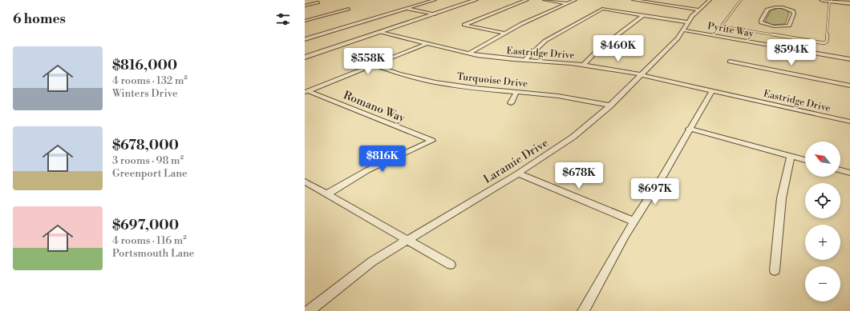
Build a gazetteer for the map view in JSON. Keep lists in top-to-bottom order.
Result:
{
  "streets": {
    "street": [
      "Pyrite Way",
      "Eastridge Drive",
      "Turquoise Drive",
      "Romano Way",
      "Laramie Drive"
    ]
  },
  "crossings": [
    ["Pyrite Way", "Laramie Drive"],
    ["Eastridge Drive", "Laramie Drive"],
    ["Turquoise Drive", "Laramie Drive"]
  ],
  "north": "top left",
  "page": {
    "heading": "6 homes",
    "price": [
      "$460K",
      "$594K",
      "$558K",
      "$816K",
      "$678K",
      "$697K"
    ],
    "list": [
      {
        "name": "$816,000",
        "note": "4 rooms · 132 m² · Winters Drive"
      },
      {
        "name": "$678,000",
        "note": "3 rooms · 98 m² · Greenport Lane"
      },
      {
        "name": "$697,000",
        "note": "4 rooms · 116 m² · Portsmouth Lane"
      }
    ],
    "map_buttons": ["+", "−"]
  }
}
